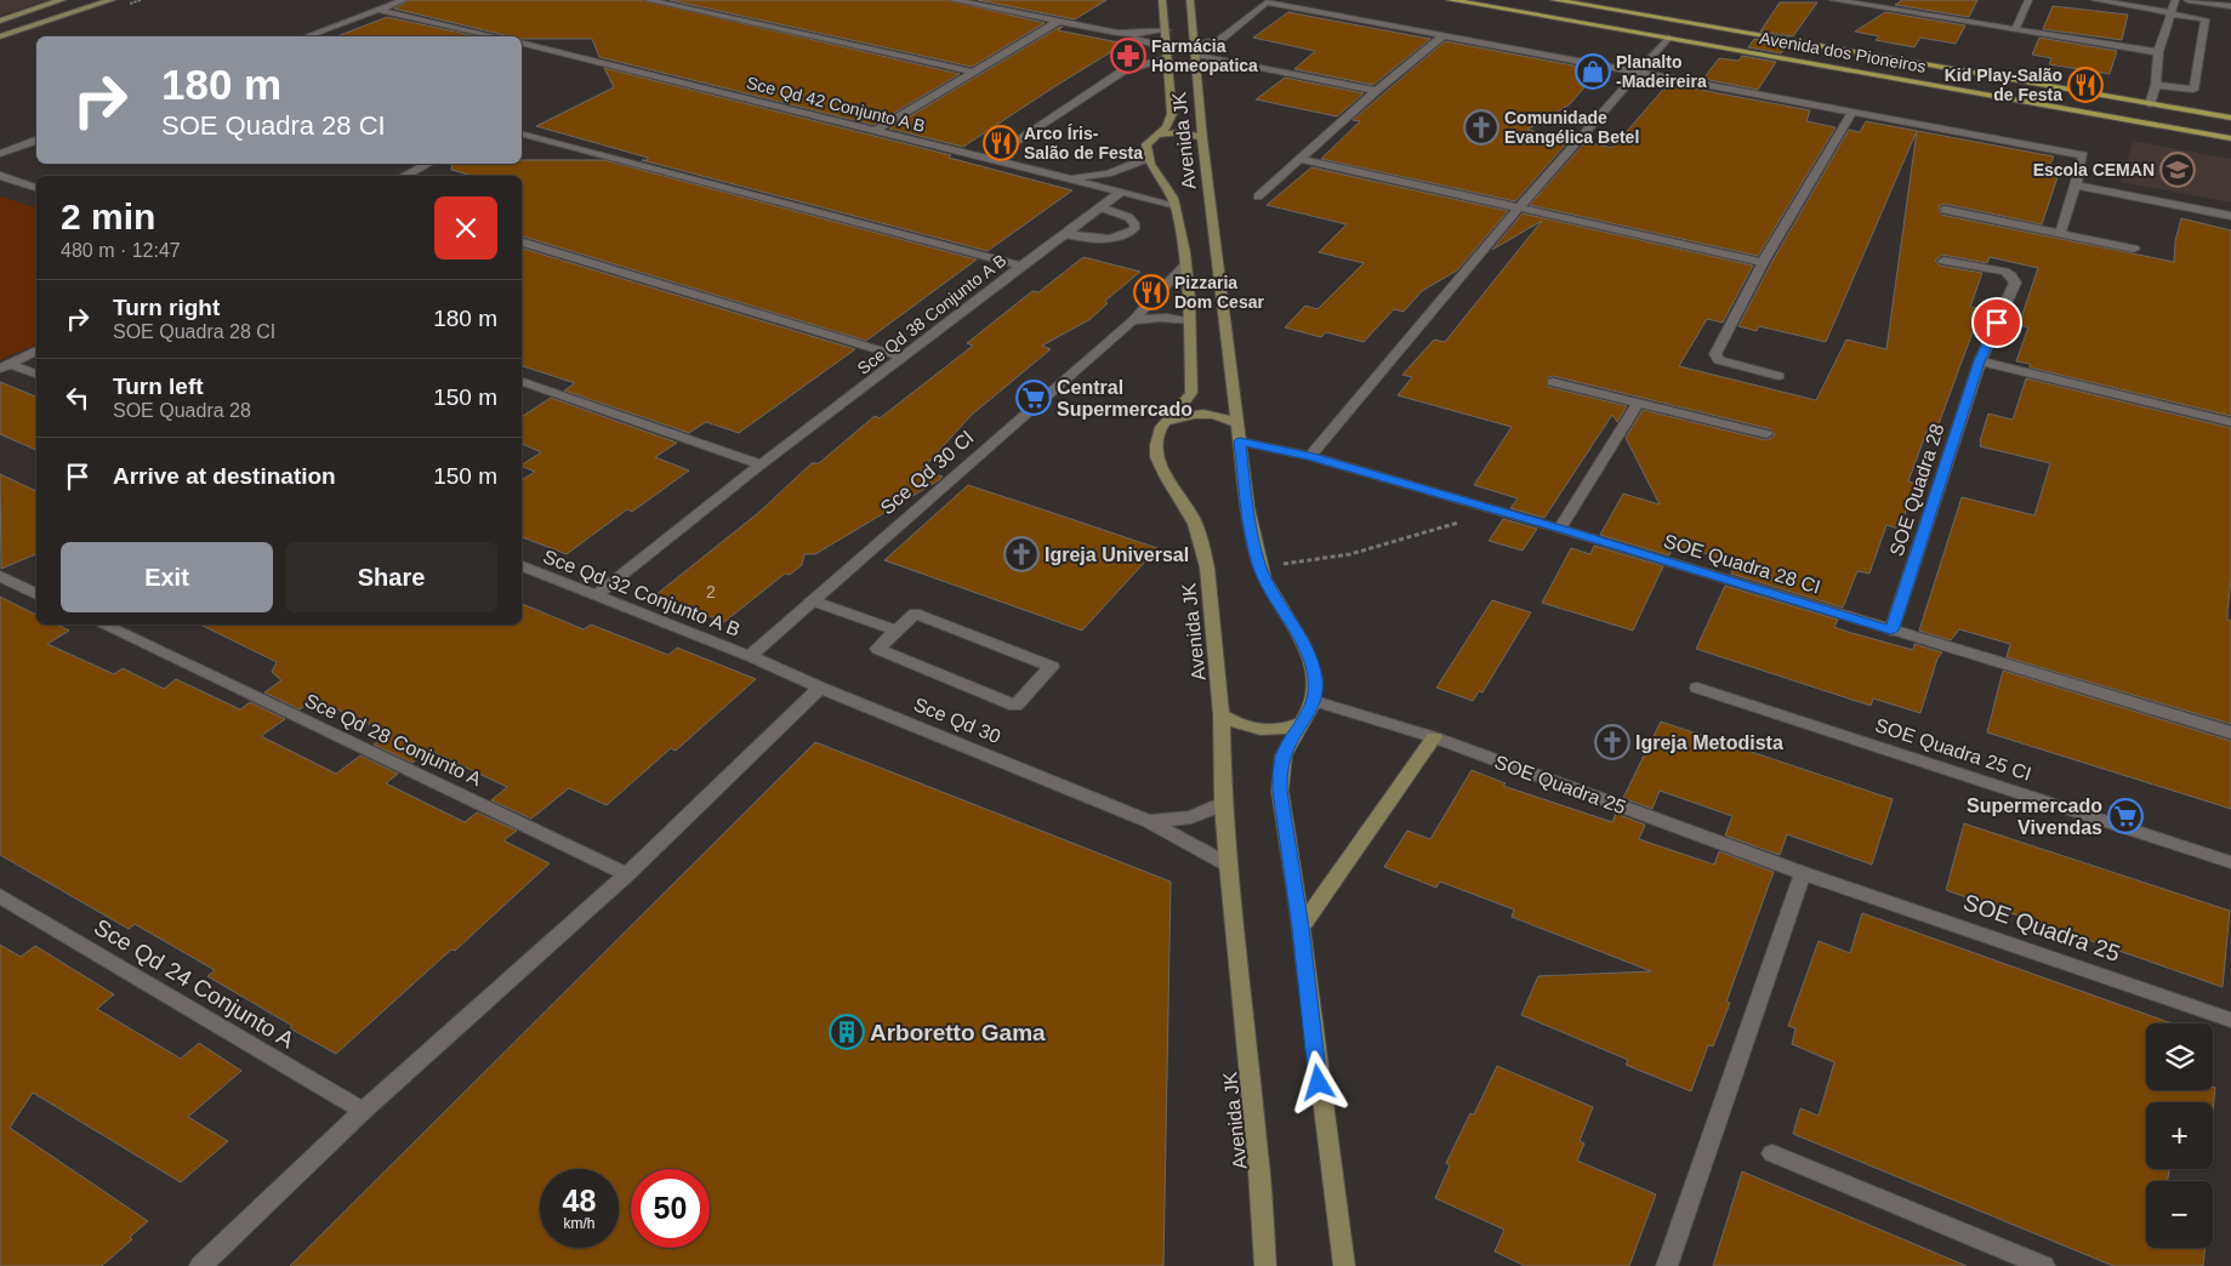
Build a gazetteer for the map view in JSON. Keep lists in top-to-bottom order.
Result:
{
  "streets": {
    "main road": ["Avenida dos Pioneiros", "Avenida JK"],
    "street": [
      "Sce Qd 42 Conjunto A B",
      "Sce Qd 38 Conjunto A B",
      "Sce Qd 30 Cl",
      "SOE Quadra 28",
      "SOE Quadra 28 CI",
      "Sce Qd 32 Conjunto A B",
      "Sce Qd 30",
      "Sce Qd 28 Conjunto A",
      "SOE Quadra 25 CI",
      "SOE Quadra 25",
      "Sce Qd 24 Conjunto A"
    ]
  },
  "crossings": [
    ["Sce Qd 42 Conjunto A B", "Avenida JK"],
    ["Avenida JK", "Sce Qd 30 Cl"],
    ["Avenida JK", "SOE Quadra 28 CI"],
    ["Avenida JK", "Sce Qd 30"],
    ["Avenida JK", "SOE Quadra 25"],
    ["Sce Qd 38 Conjunto A B", "Sce Qd 32 Conjunto A B"],
    ["Sce Qd 30 Cl", "Sce Qd 32 Conjunto A B"],
    ["Sce Qd 30 Cl", "Sce Qd 30"],
    ["SOE Quadra 28", "SOE Quadra 28 CI"],
    ["Sce Qd 32 Conjunto A B", "Sce Qd 30"]
  ],
  "places": {
    "pharmacy": ["Farmácia Homeopatica"],
    "shop": ["Planalto -Madeireira"],
    "restaurant": ["Kid Play-Salão de Festa", "Arco Íris- Salão de Festa", "Pizzaria Dom Cesar"],
    "church": ["Comunidade Evangélica Betel", "Igreja Universal", "Igreja Metodista"],
    "school or university": ["Escola CEMAN"],
    "supermarket": ["Central Supermercado", "Supermercado Vivendas"],
    "building": ["Arboretto Gama"]
  },
  "house_numbers": ["2"],
  "page": {
    "turn": ["180 m", "SOE Quadra 28 CI"],
    "heading": ["2 min", "480 m · 12:47"],
    "list": [
      {
        "name": "Turn right",
        "note": "SOE Quadra 28 CI",
        "value": "180 m"
      },
      {
        "name": "Turn left",
        "note": "SOE Quadra 28",
        "value": "150 m"
      },
      {
        "name": "Arrive at destination",
        "value": "150 m"
      }
    ],
    "buttons": ["Exit", "Share"],
    "map_buttons": ["+", "−"],
    "speed": "48 km/h",
    "limit": "50"
  }
}
